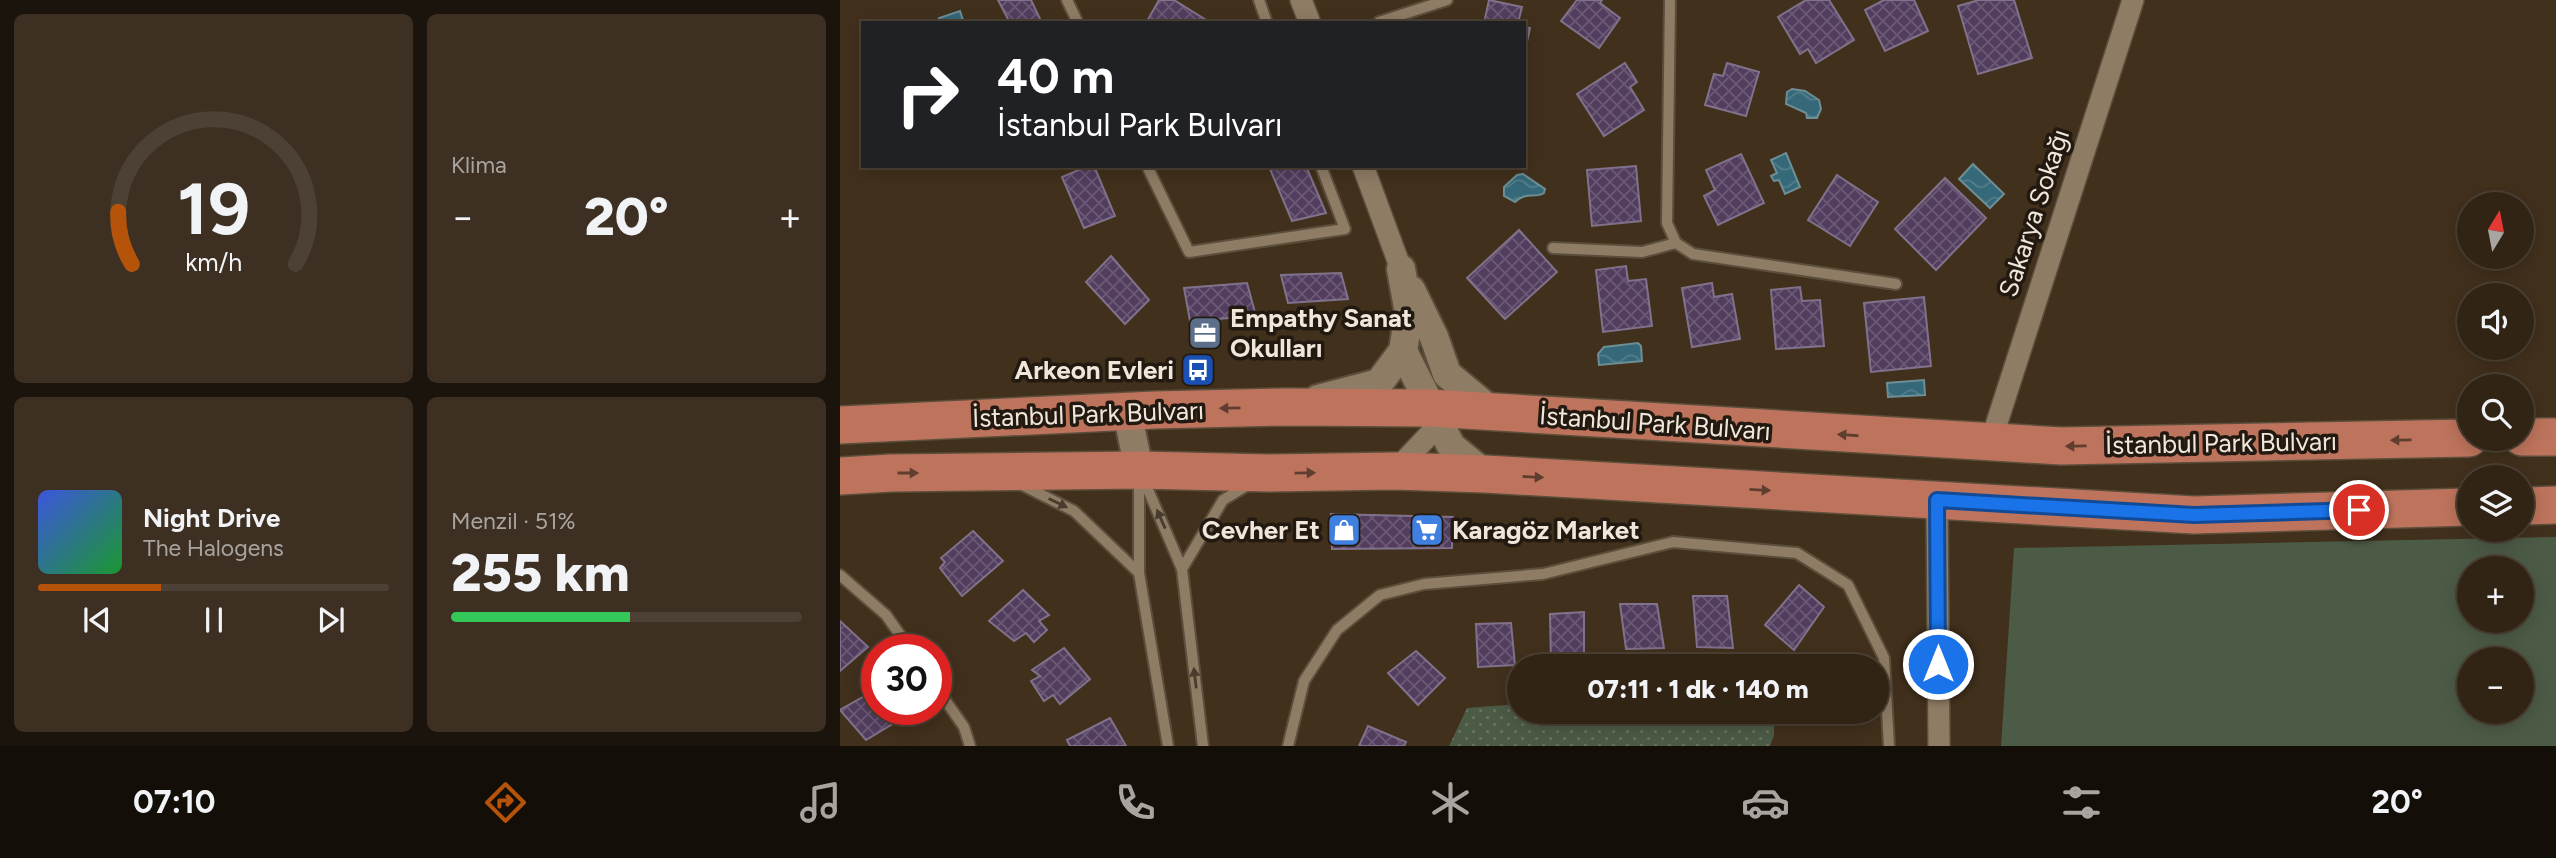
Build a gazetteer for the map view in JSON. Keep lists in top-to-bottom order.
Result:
{
  "streets": {
    "highway": ["İstanbul Park Bulvarı"],
    "street": ["Sakarya Sokağı"]
  },
  "crossings": [
    ["Sakarya Sokağı", "İstanbul Park Bulvarı"]
  ],
  "places": {
    "office": ["Empathy Sanat Okulları"],
    "bus stop": ["Arkeon Evleri"],
    "shop": ["Cevher Et"],
    "supermarket": ["Karagöz Market"]
  },
  "north": "top",
  "page": {
    "tile": [
      "Klima",
      ["Menzil · 51%", "255 km"]
    ],
    "turn": ["40 m", "İstanbul Park Bulvarı"],
    "heat": ["−", "20°", "+"],
    "map_buttons": ["+", "−"],
    "song": ["Night Drive", "The Halogens"],
    "limit": "30",
    "trip": "07:11 · 1 dk · 140 m",
    "tabs": ["07:10", "20°"],
    "gauge": ["19", "km/h"]
  }
}
